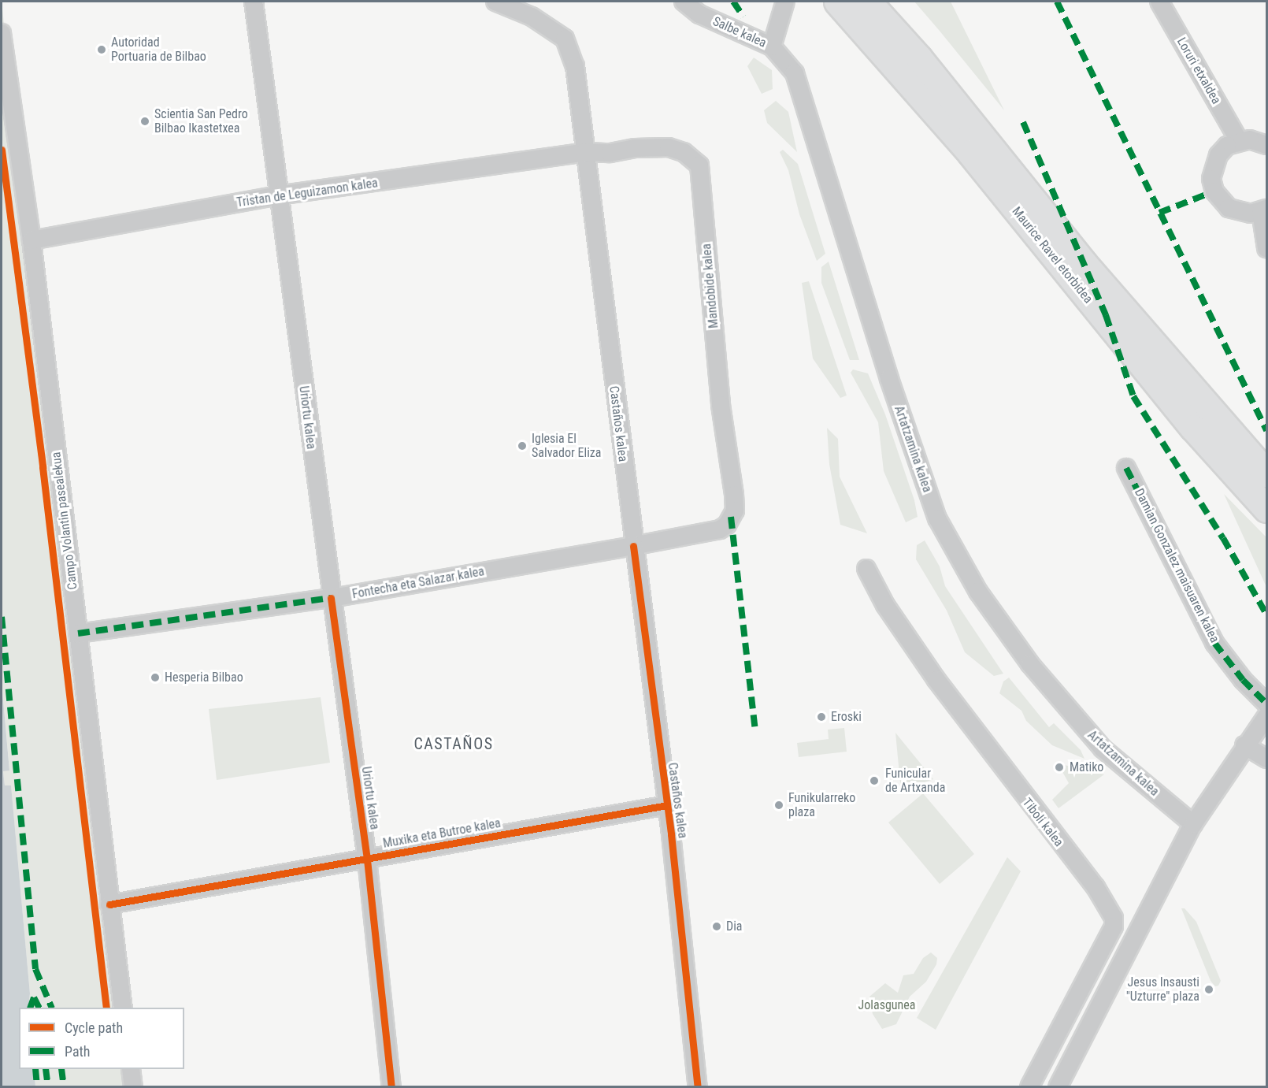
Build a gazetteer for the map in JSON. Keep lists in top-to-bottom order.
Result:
{
  "streets": {
    "main road": ["Maurice Ravel etorbidea"],
    "street": [
      "Salbe kalea",
      "Loruri etxaldea",
      "Tristan de Leguizamon kalea",
      "Mandobide kalea",
      "Uriortu kalea",
      "Castaños kalea",
      "Artatzamina kalea",
      "Campo Volantin pasealekua",
      "Damian Gonzalez maisuaren kalea",
      "Fontecha eta Salazar kalea",
      "Tiboli kalea",
      "Muxika eta Butroe kalea"
    ]
  },
  "crossings": [
    ["Salbe kalea", "Artatzamina kalea"],
    ["Tristan de Leguizamon kalea", "Mandobide kalea"],
    ["Tristan de Leguizamon kalea", "Uriortu kalea"],
    ["Tristan de Leguizamon kalea", "Castaños kalea"],
    ["Tristan de Leguizamon kalea", "Campo Volantin pasealekua"],
    ["Mandobide kalea", "Castaños kalea"],
    ["Mandobide kalea", "Fontecha eta Salazar kalea"],
    ["Uriortu kalea", "Fontecha eta Salazar kalea"],
    ["Uriortu kalea", "Muxika eta Butroe kalea"],
    ["Castaños kalea", "Fontecha eta Salazar kalea"],
    ["Castaños kalea", "Muxika eta Butroe kalea"],
    ["Campo Volantin pasealekua", "Fontecha eta Salazar kalea"],
    ["Campo Volantin pasealekua", "Muxika eta Butroe kalea"]
  ],
  "districts": ["CASTAÑOS"],
  "parks": ["Jolasgunea"],
  "places": [
    "Autoridad Portuaria de Bilbao",
    "Scientia San Pedro Bilbao Ikastetxea",
    "Iglesia El Salvador Eliza",
    "Hesperia Bilbao",
    "Eroski",
    "Matiko",
    "Funicular de Artxanda",
    "Funikularreko plaza",
    "Dia",
    "Jesus Insausti \"Uzturre\" plaza"
  ],
  "legend": ["Cycle path", "Path"]
}
